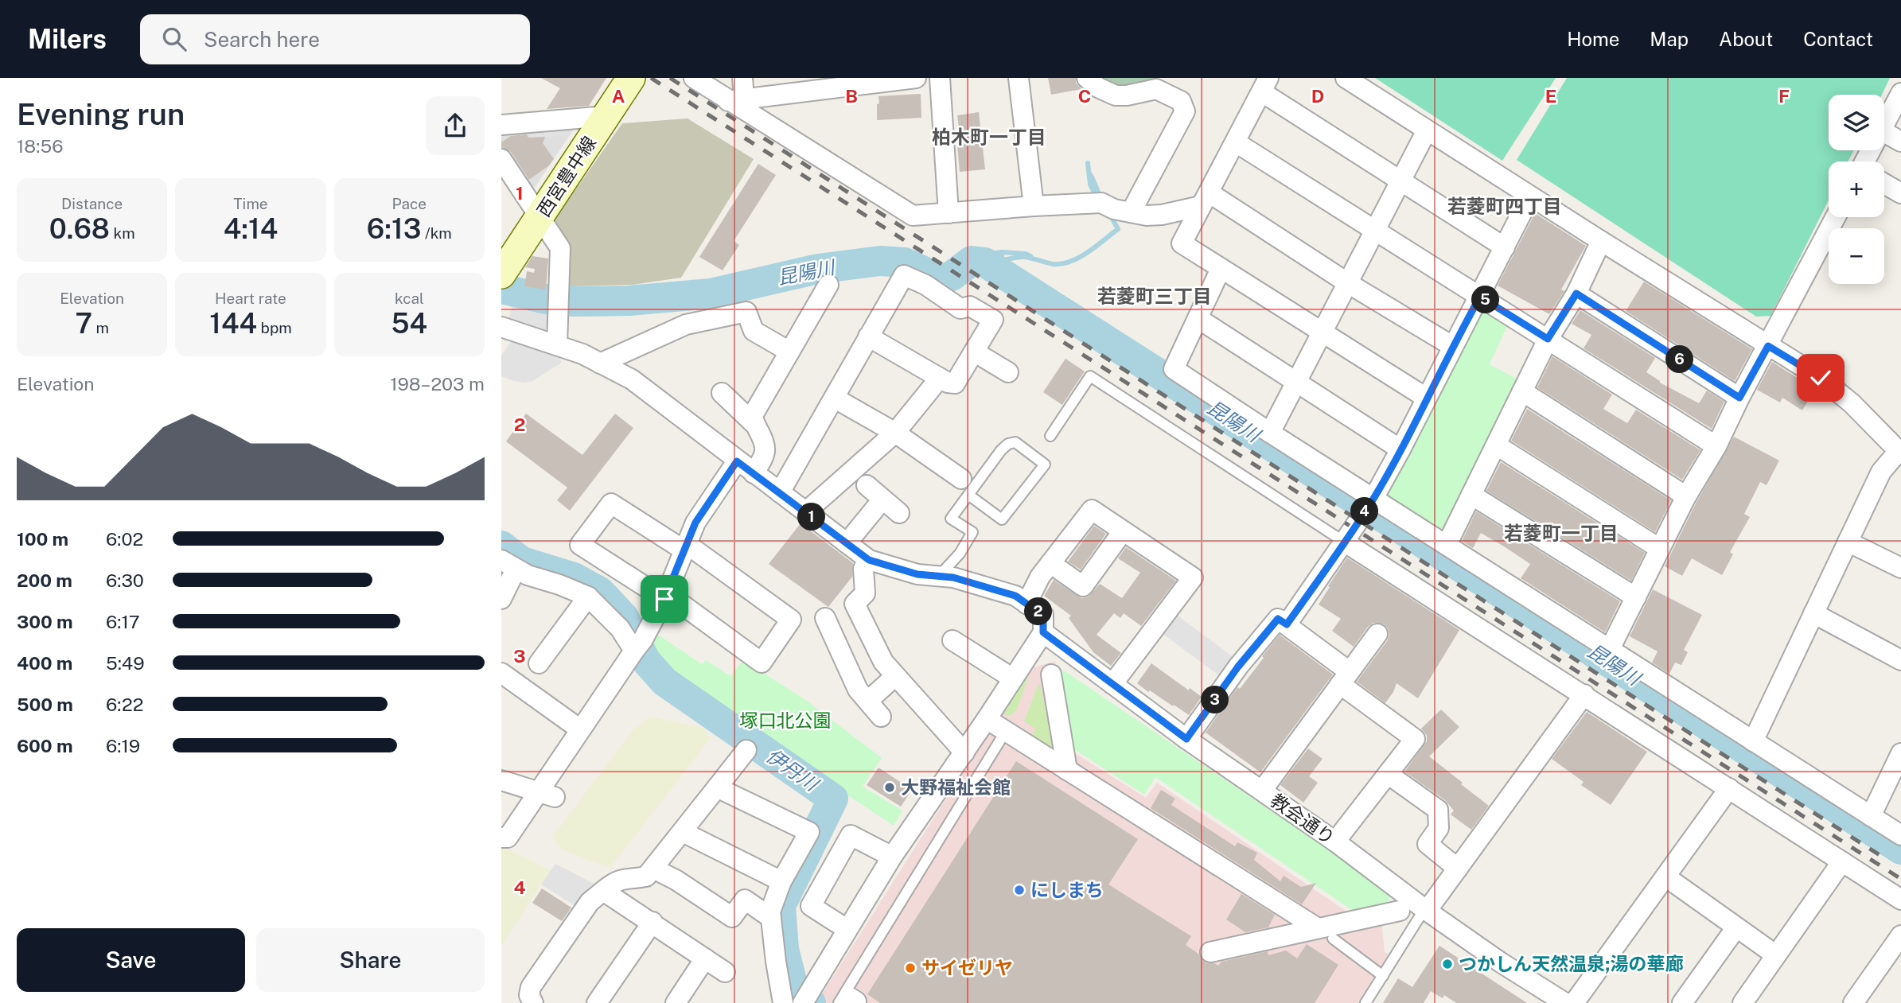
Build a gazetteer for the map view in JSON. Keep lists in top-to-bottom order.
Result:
{
  "streets": {
    "main road": ["西宮豊中線"],
    "street": ["教会通り"]
  },
  "districts": [
    "柏木町一丁目",
    "若菱町四丁目",
    "若菱町三丁目",
    "若菱町一丁目"
  ],
  "water": ["昆陽川", "伊丹川"],
  "parks": ["塚口北公園"],
  "places": [
    "大野福祉会館",
    "にしまち",
    "つかしん天然温泉;湯の華廊",
    "サイゼリヤ"
  ],
  "page": {
    "header": "Milers",
    "search": "Search here",
    "nav": [
      "Home",
      "Map",
      "About",
      "Contact"
    ],
    "heading": ["Evening run", "18:56"],
    "map_buttons": ["+", "−"],
    "stats": [
      ["Distance", "0.68 km"],
      ["Time", "4:14"],
      ["Pace", "6:13 /km"],
      ["Elevation", "7 m"],
      ["Heart rate", "144 bpm"],
      ["kcal", "54"]
    ],
    "pins": [
      "5",
      "6",
      "4",
      "1",
      "2",
      "3"
    ],
    "chart": ["Elevation", "198–203 m"],
    "list": [
      {
        "name": "100 m",
        "note": "6:02"
      },
      {
        "name": "200 m",
        "note": "6:30"
      },
      {
        "name": "300 m",
        "note": "6:17"
      },
      {
        "name": "400 m",
        "note": "5:49"
      },
      {
        "name": "500 m",
        "note": "6:22"
      },
      {
        "name": "600 m",
        "note": "6:19"
      }
    ],
    "buttons": ["Save", "Share"]
  },
  "grid": {
    "columns": [
      "A",
      "B",
      "C",
      "D",
      "E",
      "F"
    ],
    "rows": [
      "1",
      "2",
      "3",
      "4"
    ]
  }
}
